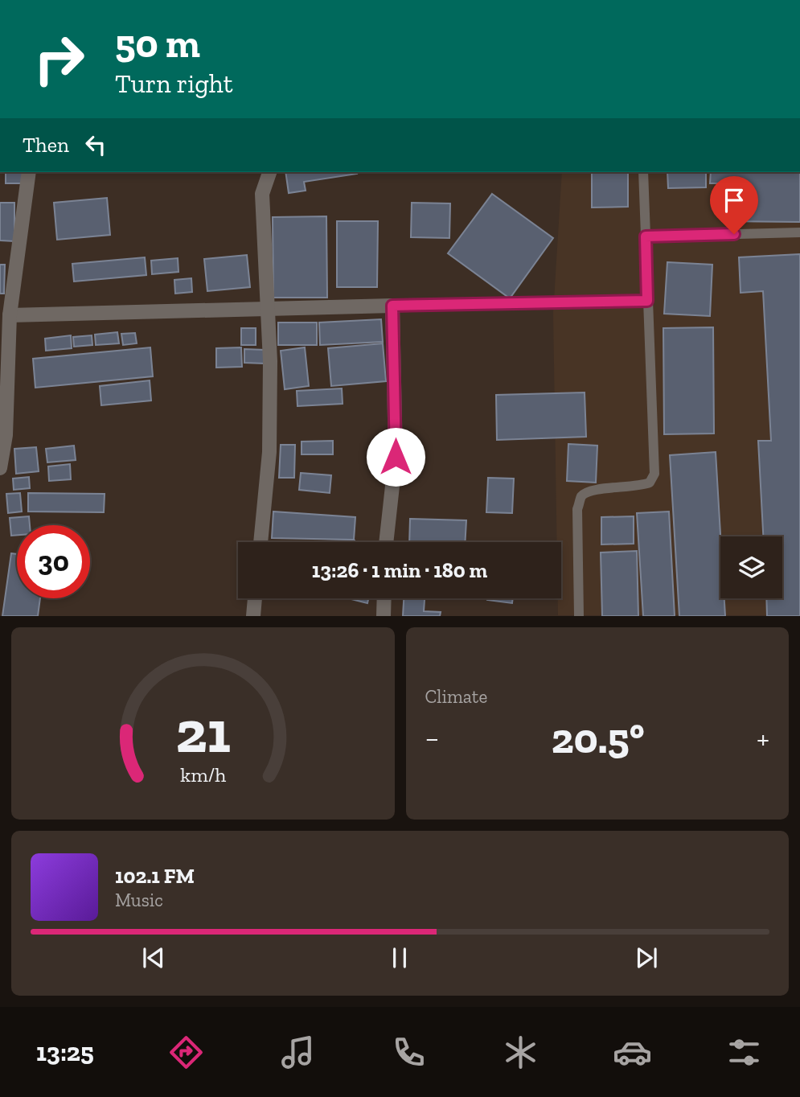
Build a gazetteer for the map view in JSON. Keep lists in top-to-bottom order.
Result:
{
  "page": {
    "turn": ["50 m", "Turn right"],
    "then": "Then",
    "limit": "30",
    "trip": "13:26 · 1 min · 180 m",
    "tile": "Climate",
    "heat": ["−", "20.5°", "+"],
    "song": ["102.1 FM", "Music"],
    "tabs": "13:25",
    "gauge": ["21", "km/h"]
  }
}
